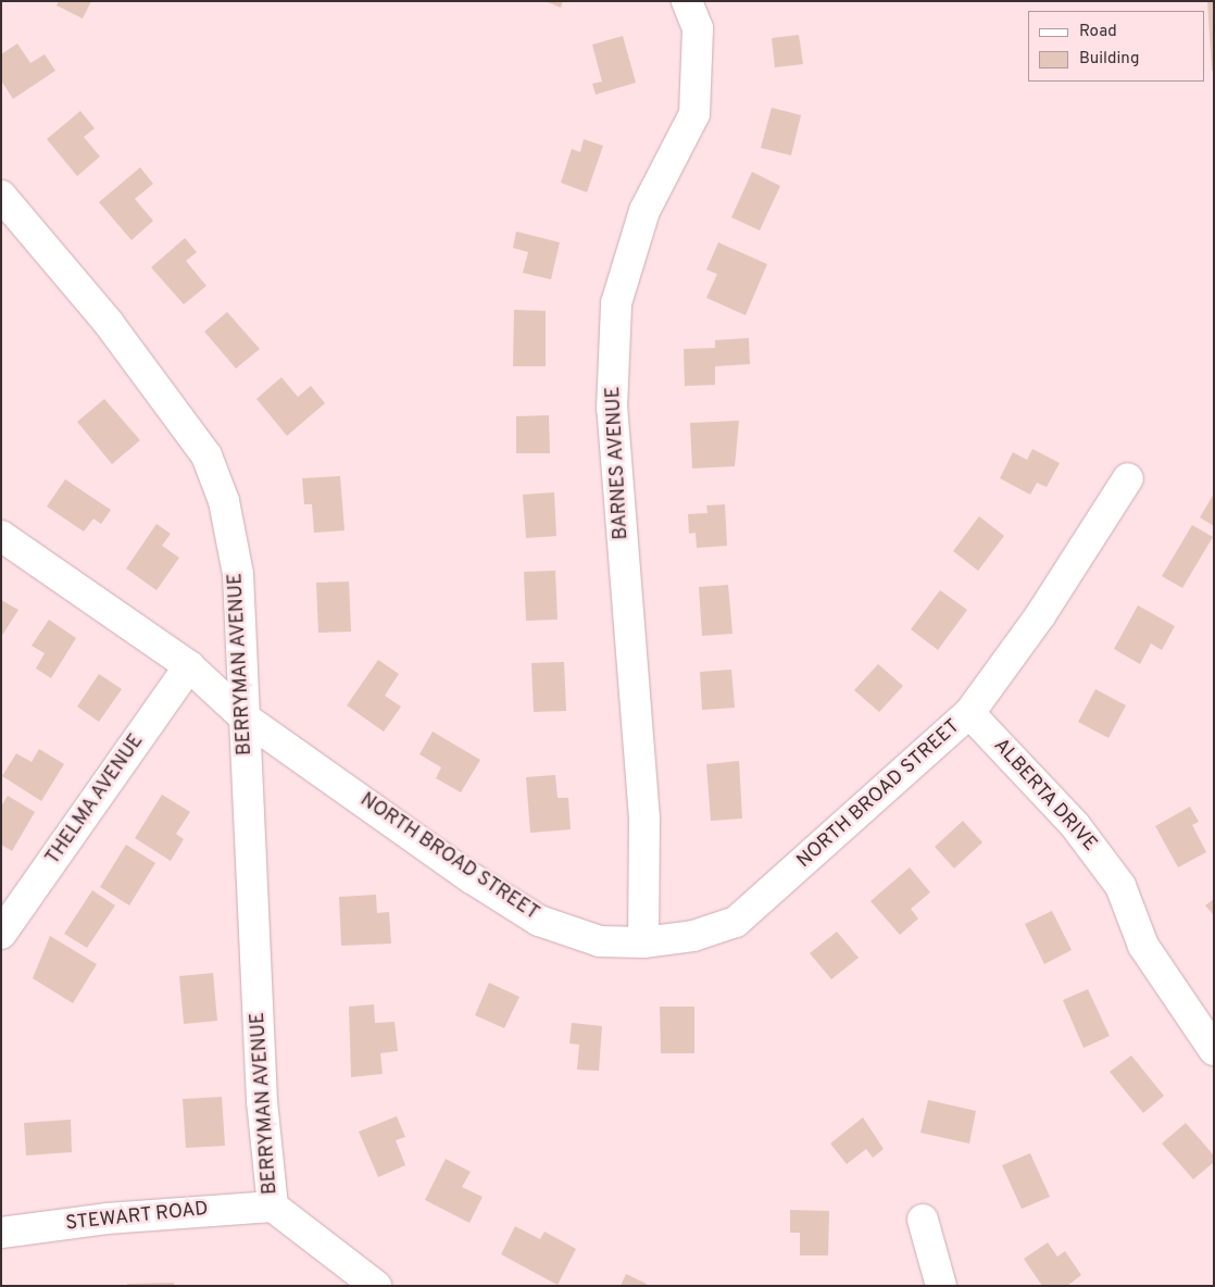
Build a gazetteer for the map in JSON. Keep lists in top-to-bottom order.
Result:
{
  "streets": {
    "street": [
      "BARNES AVENUE",
      "BERRYMAN AVENUE",
      "NORTH BROAD STREET",
      "ALBERTA DRIVE",
      "THELMA AVENUE",
      "STEWART ROAD"
    ]
  },
  "crossings": [
    ["BARNES AVENUE", "NORTH BROAD STREET"],
    ["BERRYMAN AVENUE", "NORTH BROAD STREET"],
    ["BERRYMAN AVENUE", "STEWART ROAD"],
    ["NORTH BROAD STREET", "ALBERTA DRIVE"],
    ["NORTH BROAD STREET", "THELMA AVENUE"]
  ],
  "legend": ["Road", "Building"]
}
